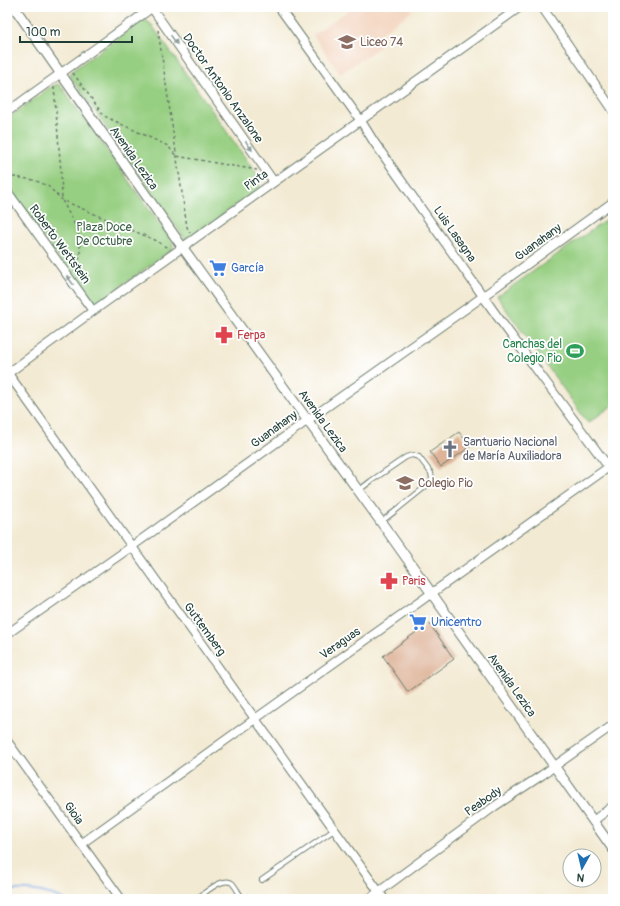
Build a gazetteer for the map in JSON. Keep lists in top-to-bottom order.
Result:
{
  "streets": {
    "street": [
      "Doctor Antonio Anzalone",
      "Avenida Lezica",
      "Pinta",
      "Luis Lasagna",
      "Guanahany",
      "Roberto Wettstein",
      "Guttemberg",
      "Veraguas",
      "Peabody",
      "Gioia"
    ]
  },
  "crossings": [
    ["Doctor Antonio Anzalone", "Pinta"],
    ["Avenida Lezica", "Pinta"],
    ["Avenida Lezica", "Guanahany"],
    ["Avenida Lezica", "Veraguas"],
    ["Avenida Lezica", "Peabody"],
    ["Pinta", "Luis Lasagna"],
    ["Pinta", "Roberto Wettstein"],
    ["Pinta", "Guttemberg"],
    ["Luis Lasagna", "Guanahany"],
    ["Luis Lasagna", "Veraguas"],
    ["Guanahany", "Guttemberg"],
    ["Guttemberg", "Veraguas"],
    ["Guttemberg", "Peabody"],
    ["Veraguas", "Gioia"]
  ],
  "one_way": ["Doctor Antonio Anzalone"],
  "parks": ["Plaza Doce De Octubre"],
  "places": {
    "school or university": ["Liceo 74", "Colegio Pio"],
    "supermarket": ["García", "Unicentro"],
    "pharmacy": ["Ferpa", "Paris"],
    "sports": ["Canchas del Colegio Pio"],
    "church": ["Santuario Nacional de María Auxiliadora"]
  },
  "scale_bar": "100 m",
  "north": "bottom"
}
